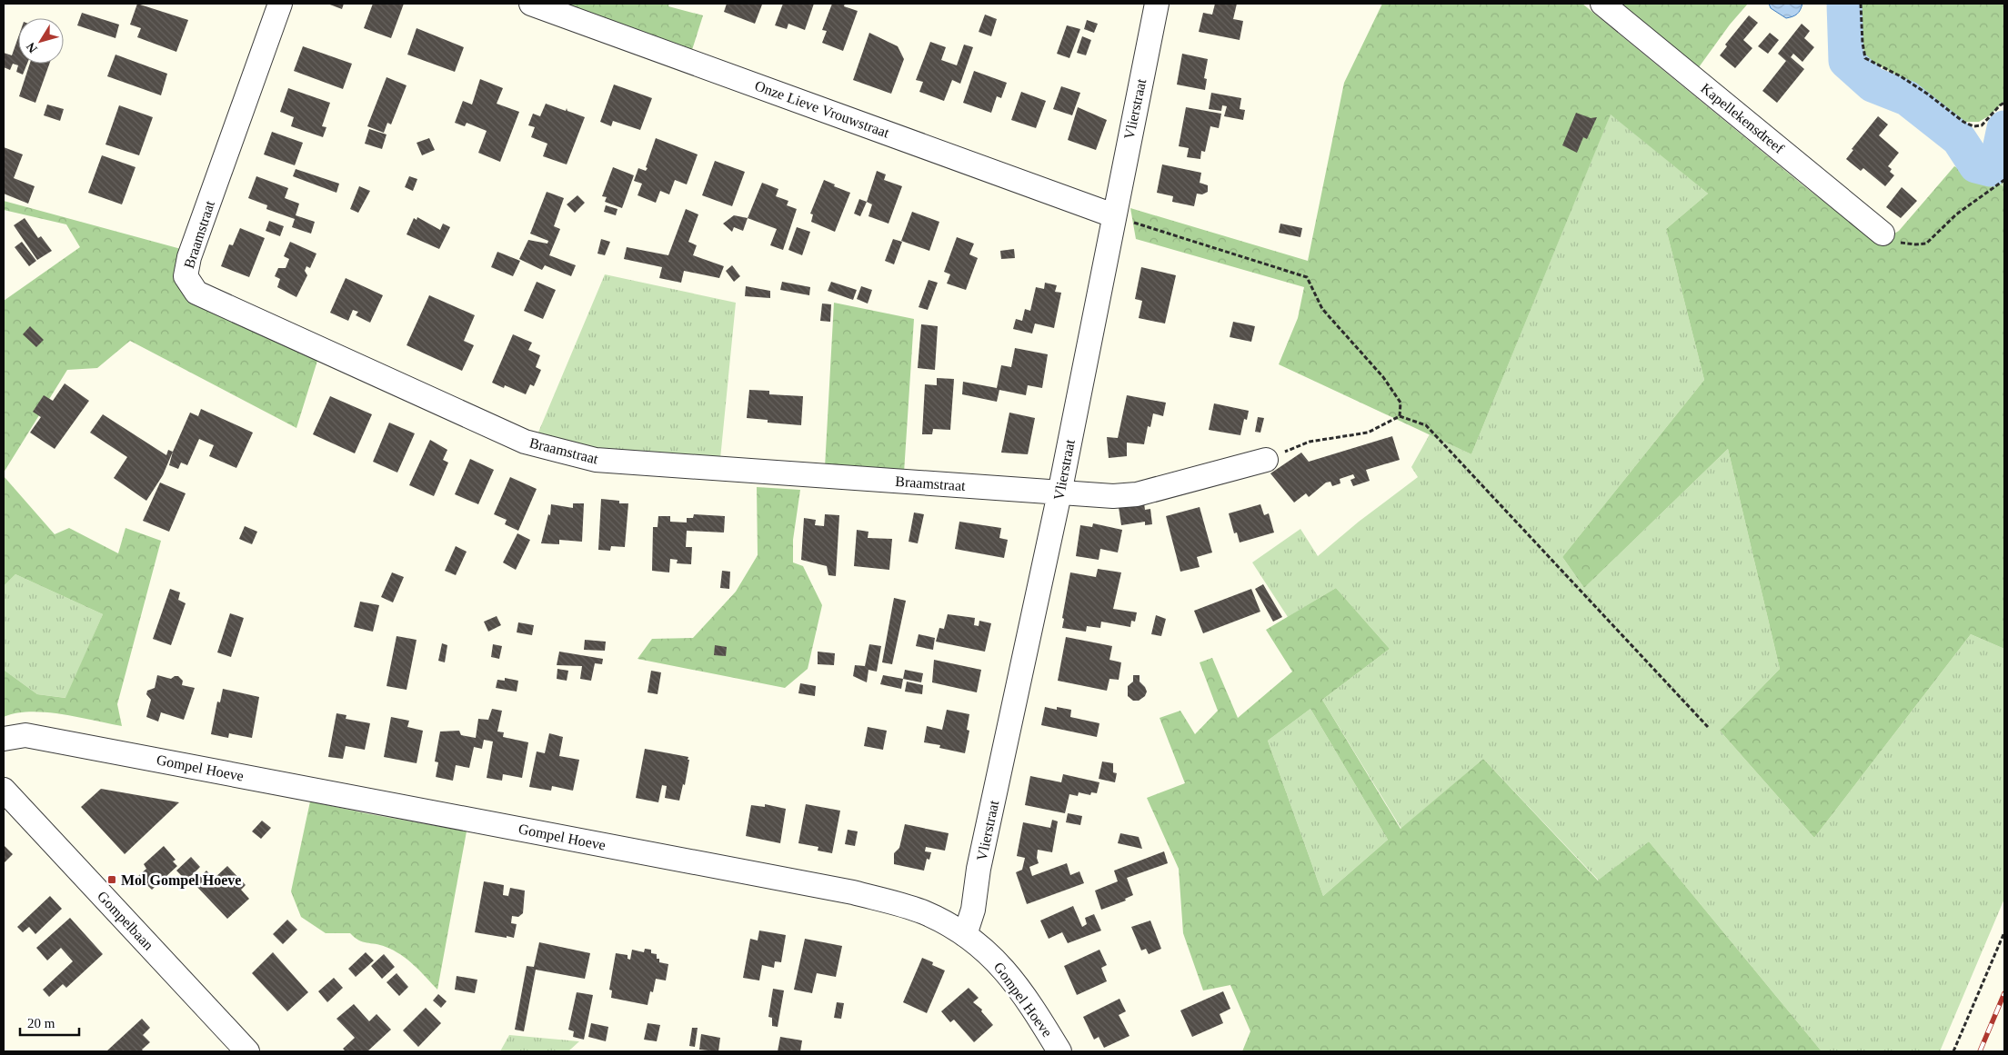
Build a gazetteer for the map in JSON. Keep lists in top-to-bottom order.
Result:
{
  "streets": {
    "street": [
      "Onze Lieve Vrouwstraat",
      "Vlierstraat",
      "Kapellekensdreef",
      "Braamstraat",
      "Gompel Hoeve",
      "Gompelbaan"
    ]
  },
  "crossings": [
    ["Onze Lieve Vrouwstraat", "Vlierstraat"],
    ["Vlierstraat", "Braamstraat"],
    ["Vlierstraat", "Gompel Hoeve"]
  ],
  "places": {
    "transit": ["Mol Gompel Hoeve"]
  },
  "scale_bar": "20 m",
  "north": "bottom left"
}
